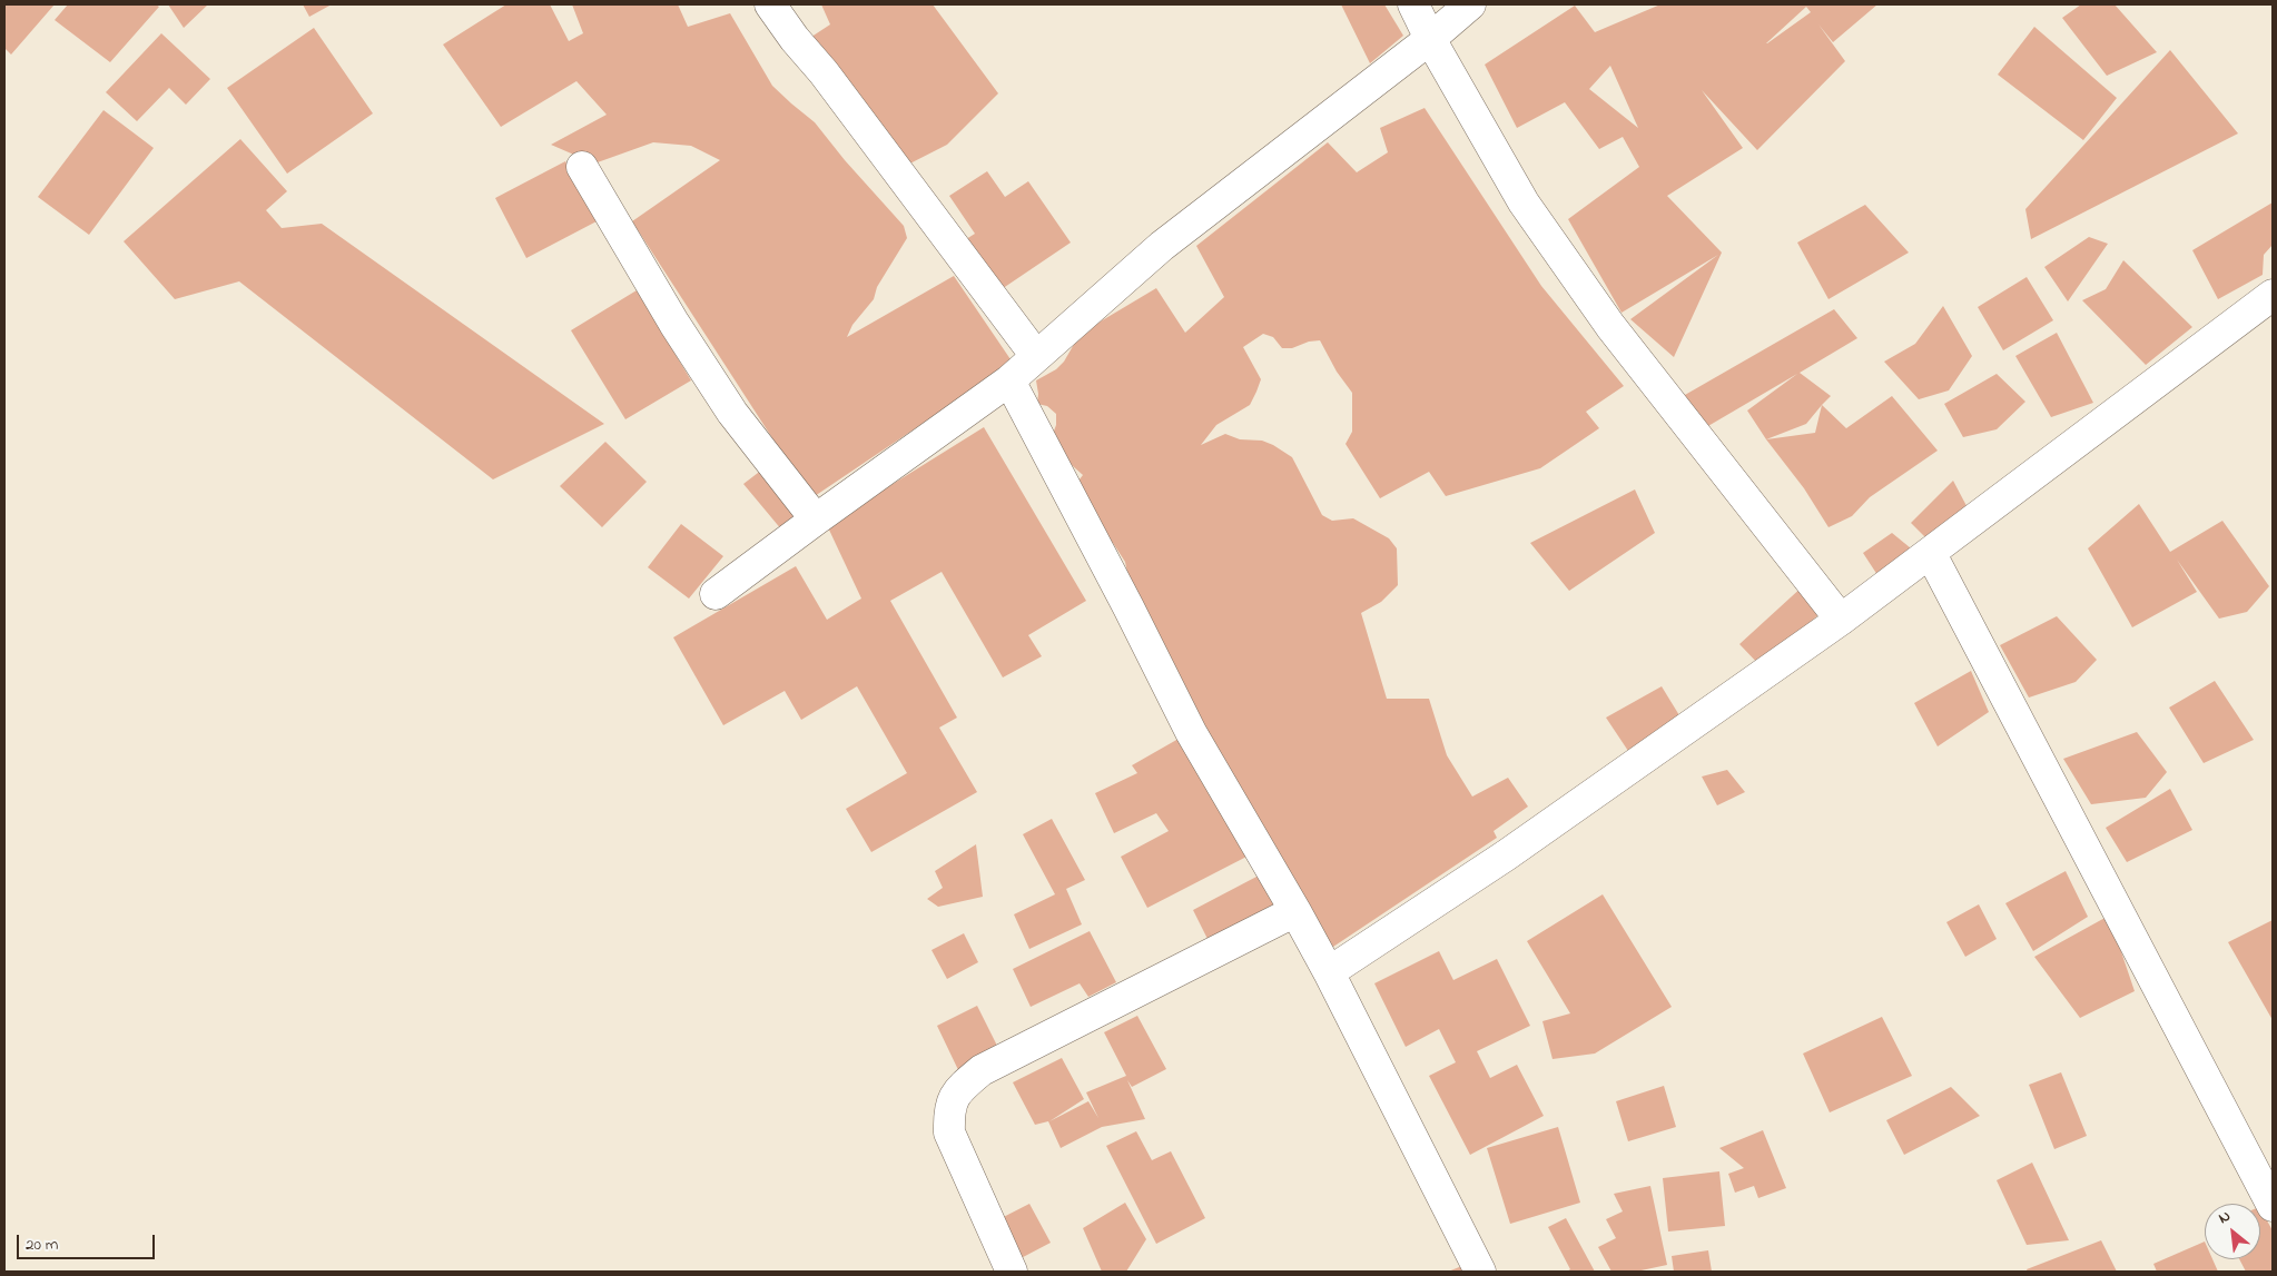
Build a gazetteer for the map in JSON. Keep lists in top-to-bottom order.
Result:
{
  "scale_bar": "20 m",
  "north": "top left"
}
